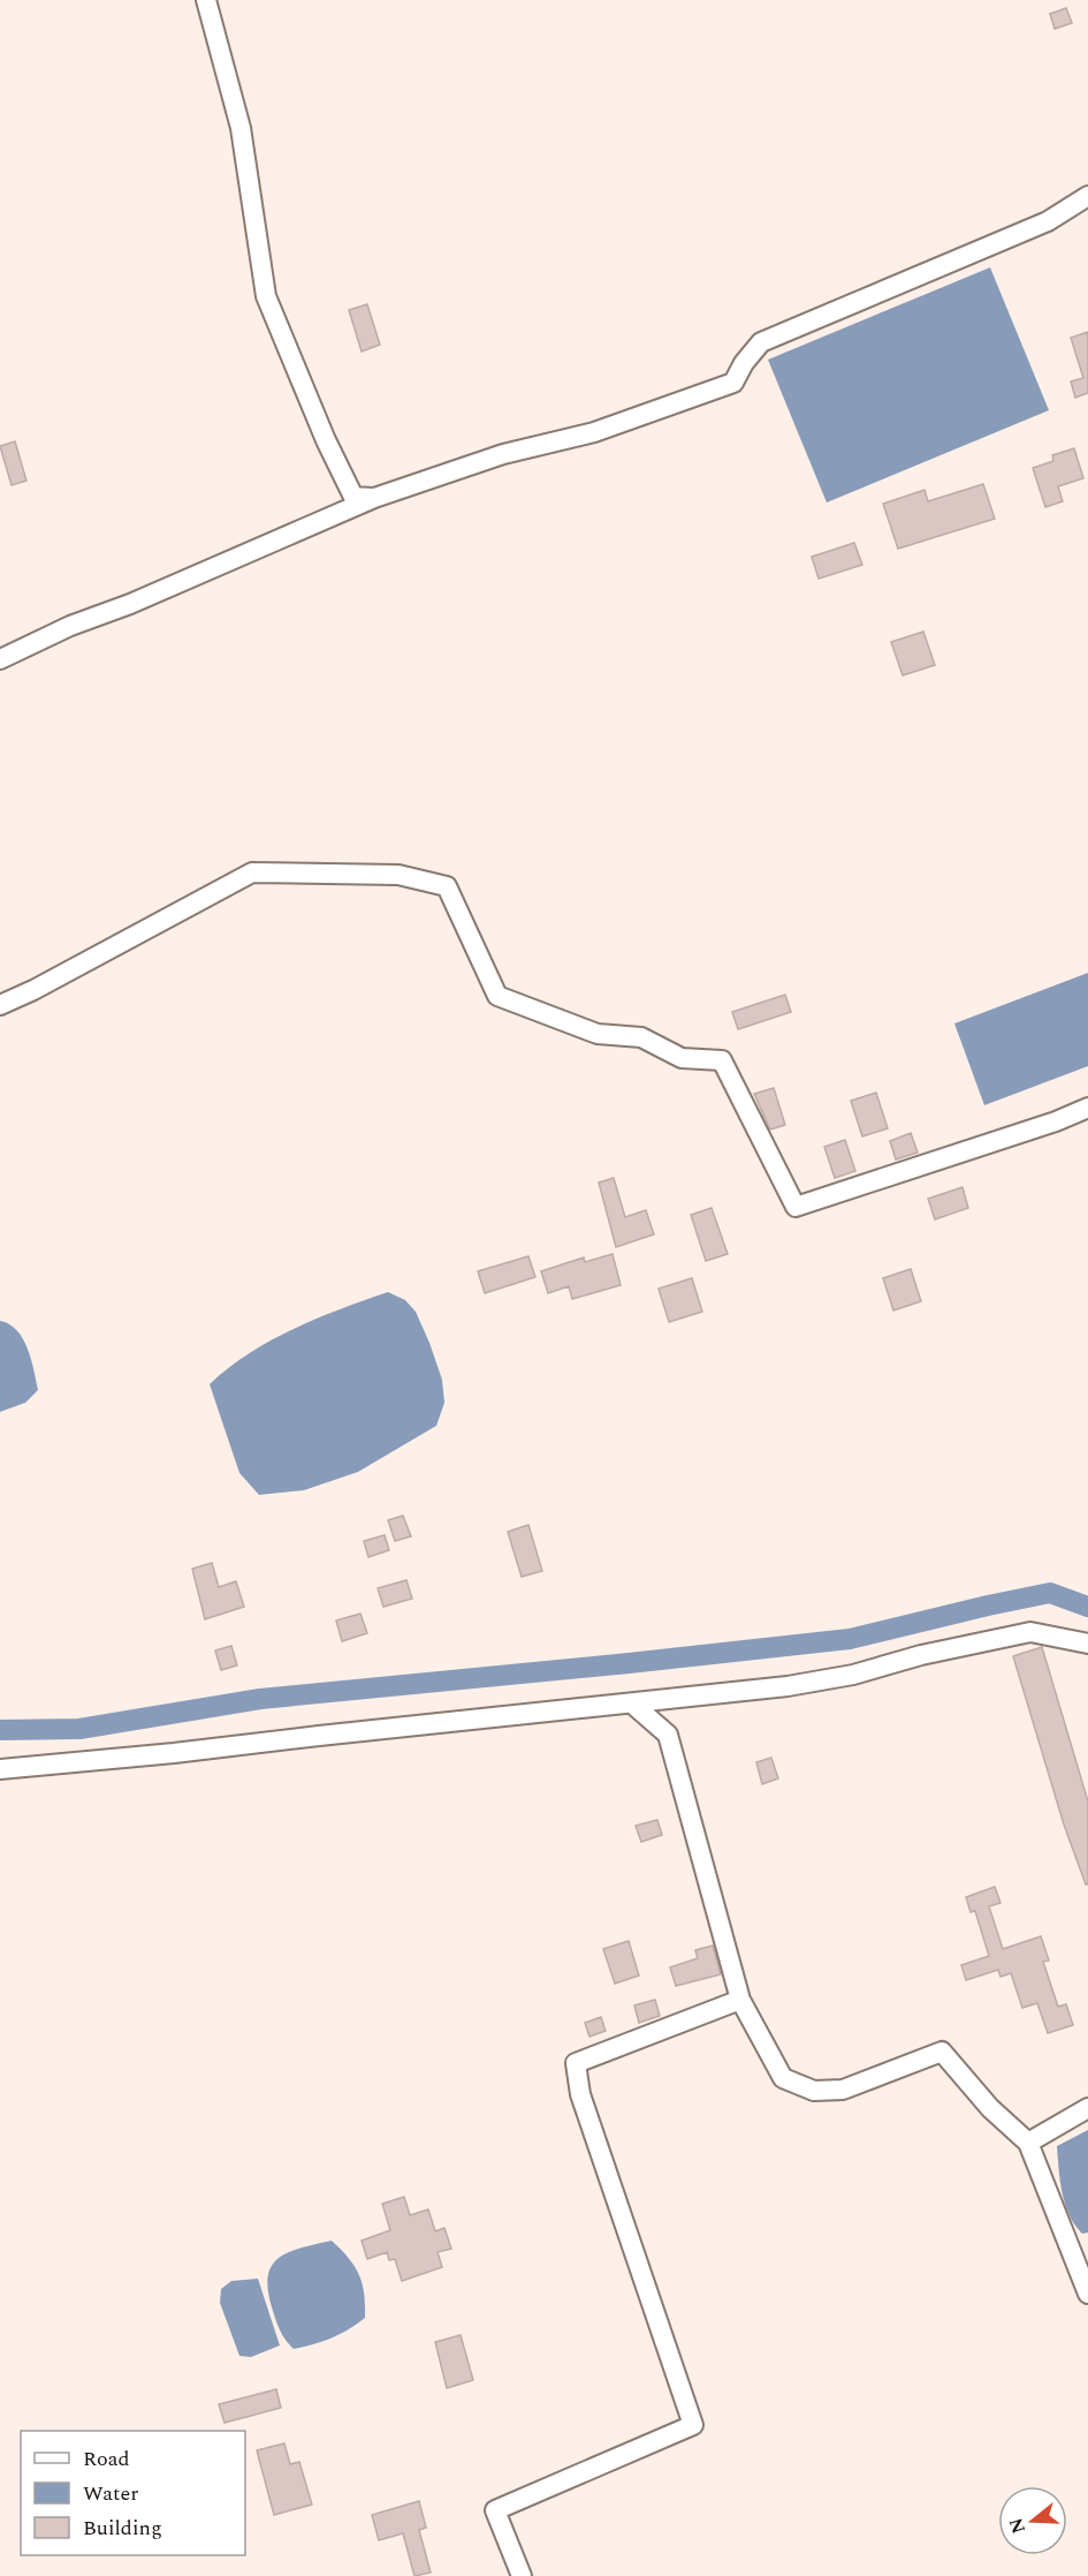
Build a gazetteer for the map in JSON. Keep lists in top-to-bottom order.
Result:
{
  "legend": ["Road", "Water", "Building"],
  "north": "left"
}
